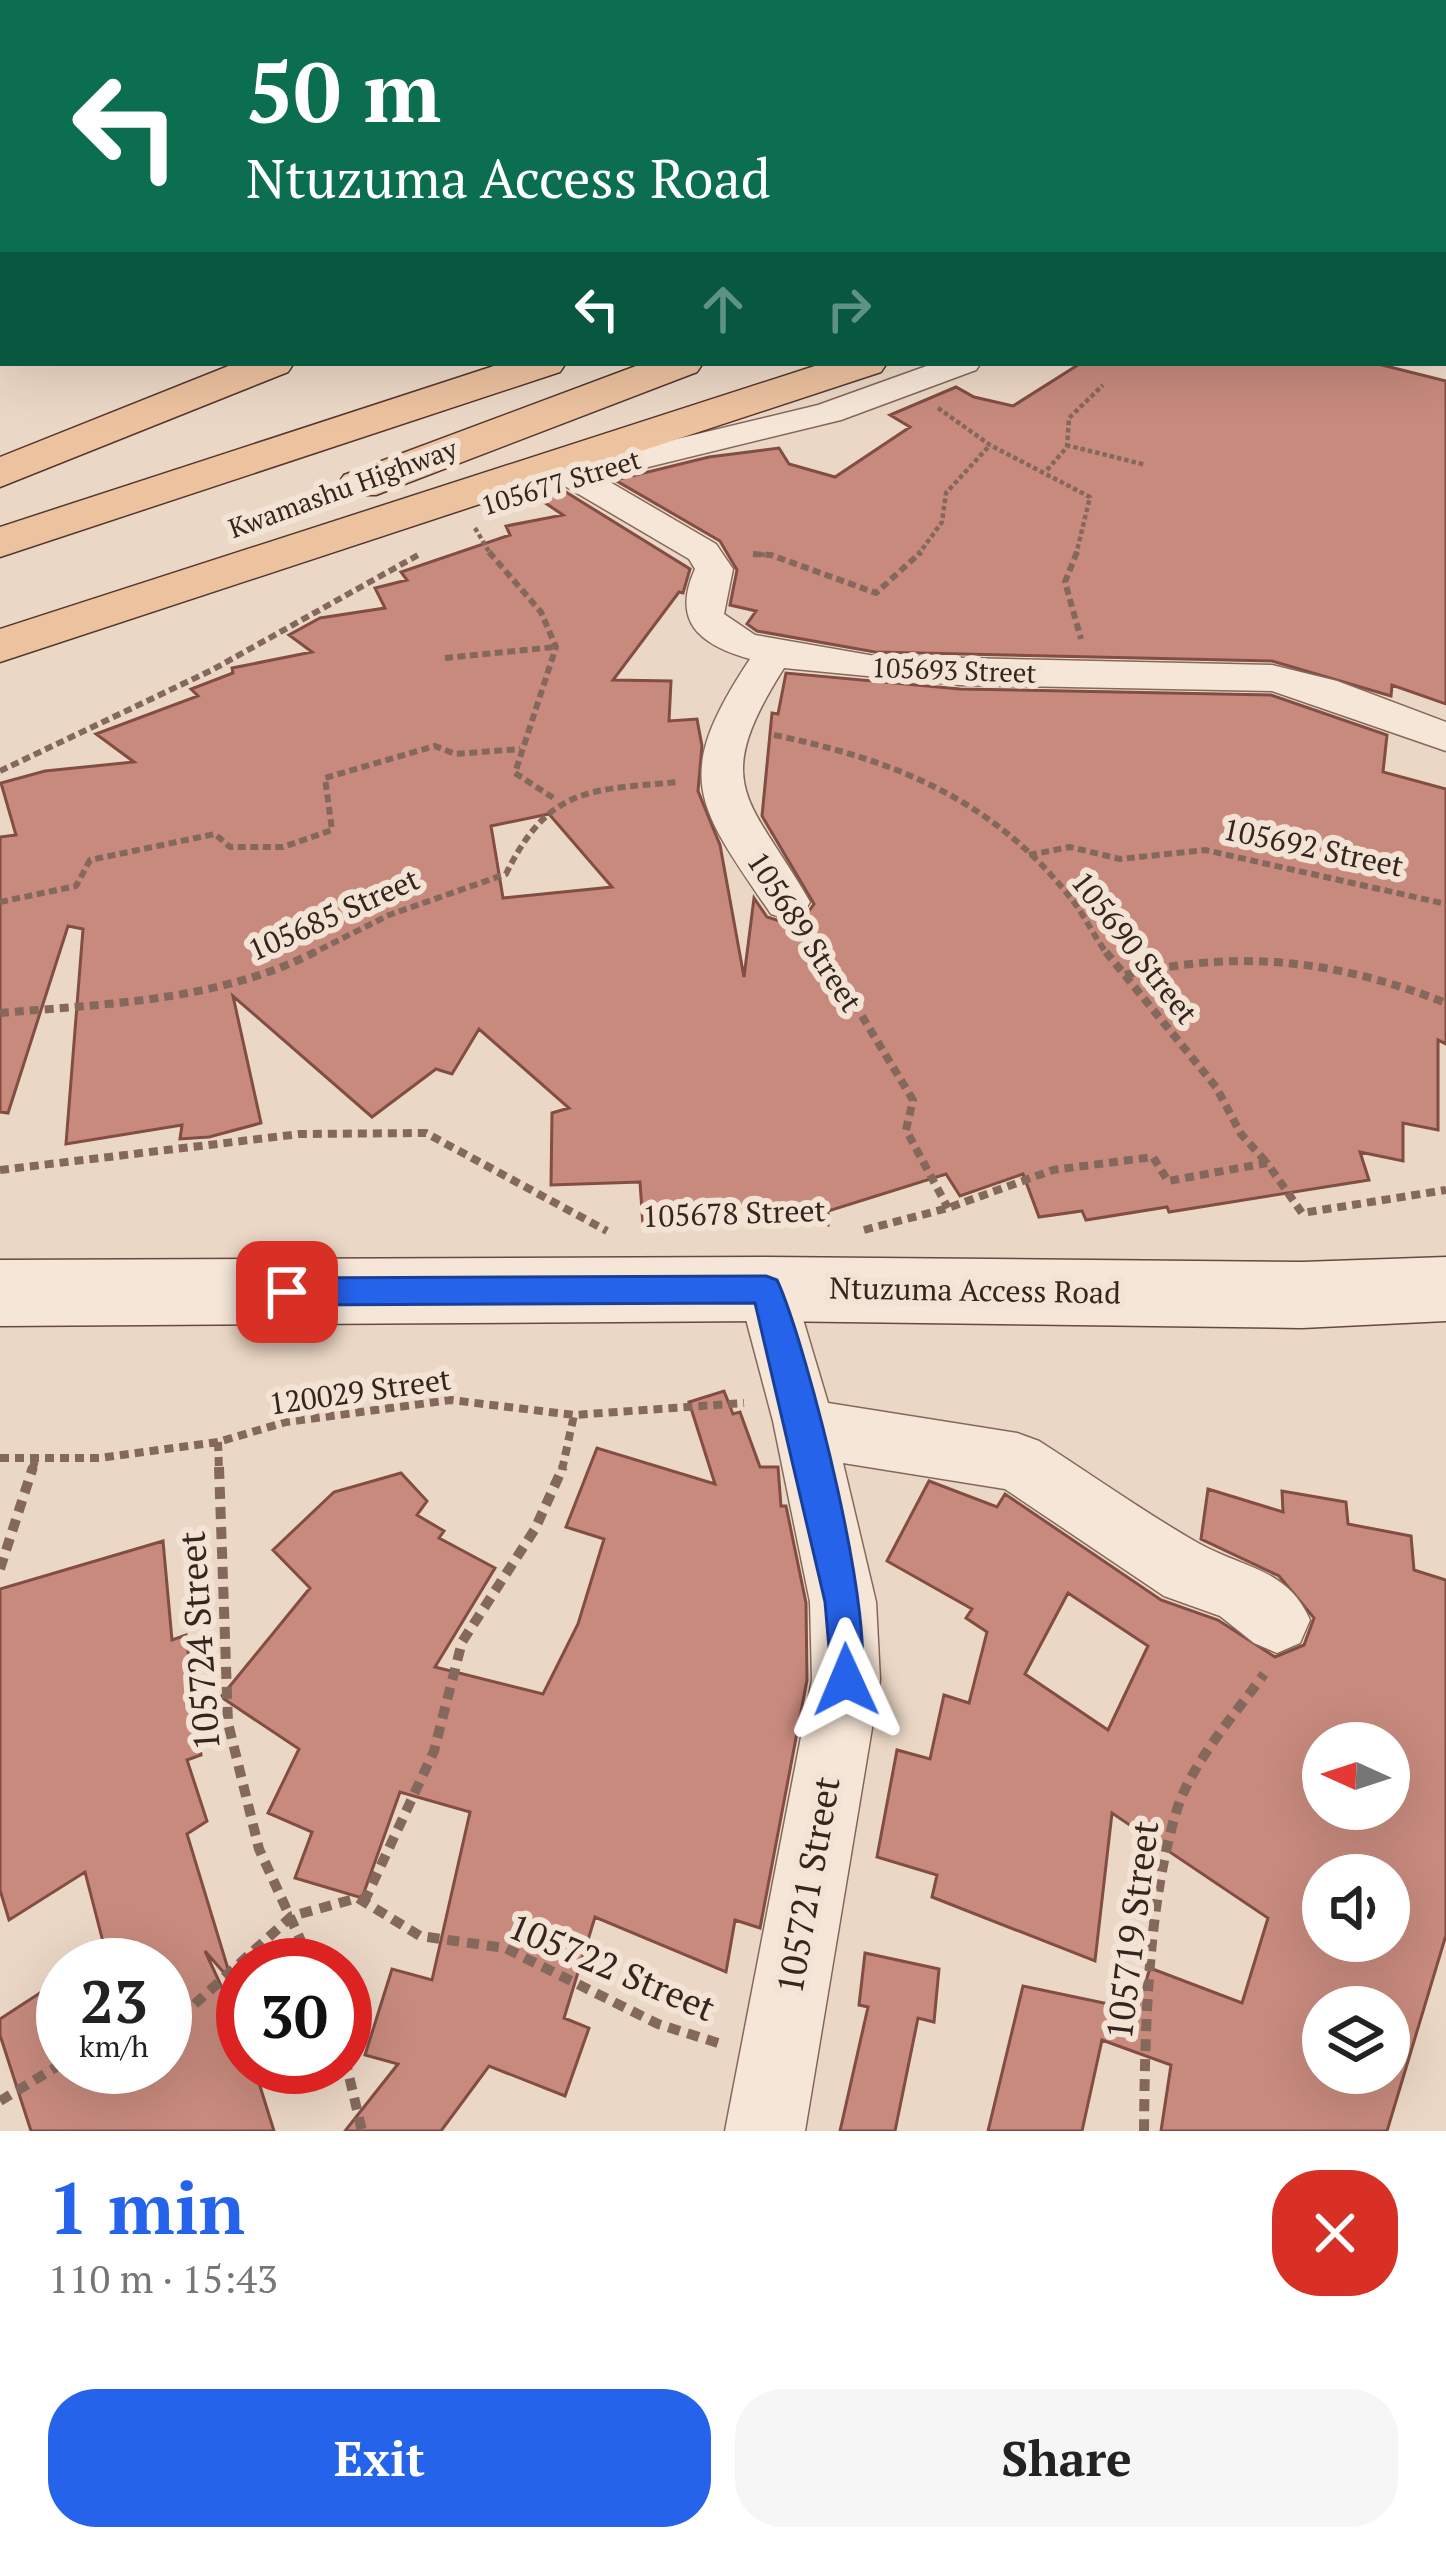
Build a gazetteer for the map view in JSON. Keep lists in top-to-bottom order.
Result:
{
  "streets": {
    "main road": ["Kwamashu Highway"],
    "street": [
      "105693 Street",
      "105689 Street",
      "Ntuzuma Access Road",
      "105721 Street"
    ],
    "path": [
      "105692 Street",
      "105685 Street",
      "105690 Street",
      "105678 Street",
      "120029 Street",
      "105724 Street",
      "105719 Street",
      "105722 Street"
    ]
  },
  "crossings": [
    ["105692 Street", "105690 Street"],
    ["105689 Street", "105678 Street"],
    ["105690 Street", "105678 Street"],
    ["Ntuzuma Access Road", "105721 Street"],
    ["120029 Street", "105724 Street"],
    ["120029 Street", "105721 Street"],
    ["105721 Street", "105722 Street"]
  ],
  "north": "left",
  "page": {
    "turn": ["50 m", "Ntuzuma Access Road"],
    "speed": "23 km/h",
    "limit": "30",
    "heading": ["1 min", "110 m · 15:43"],
    "buttons": ["Exit", "Share"]
  }
}
